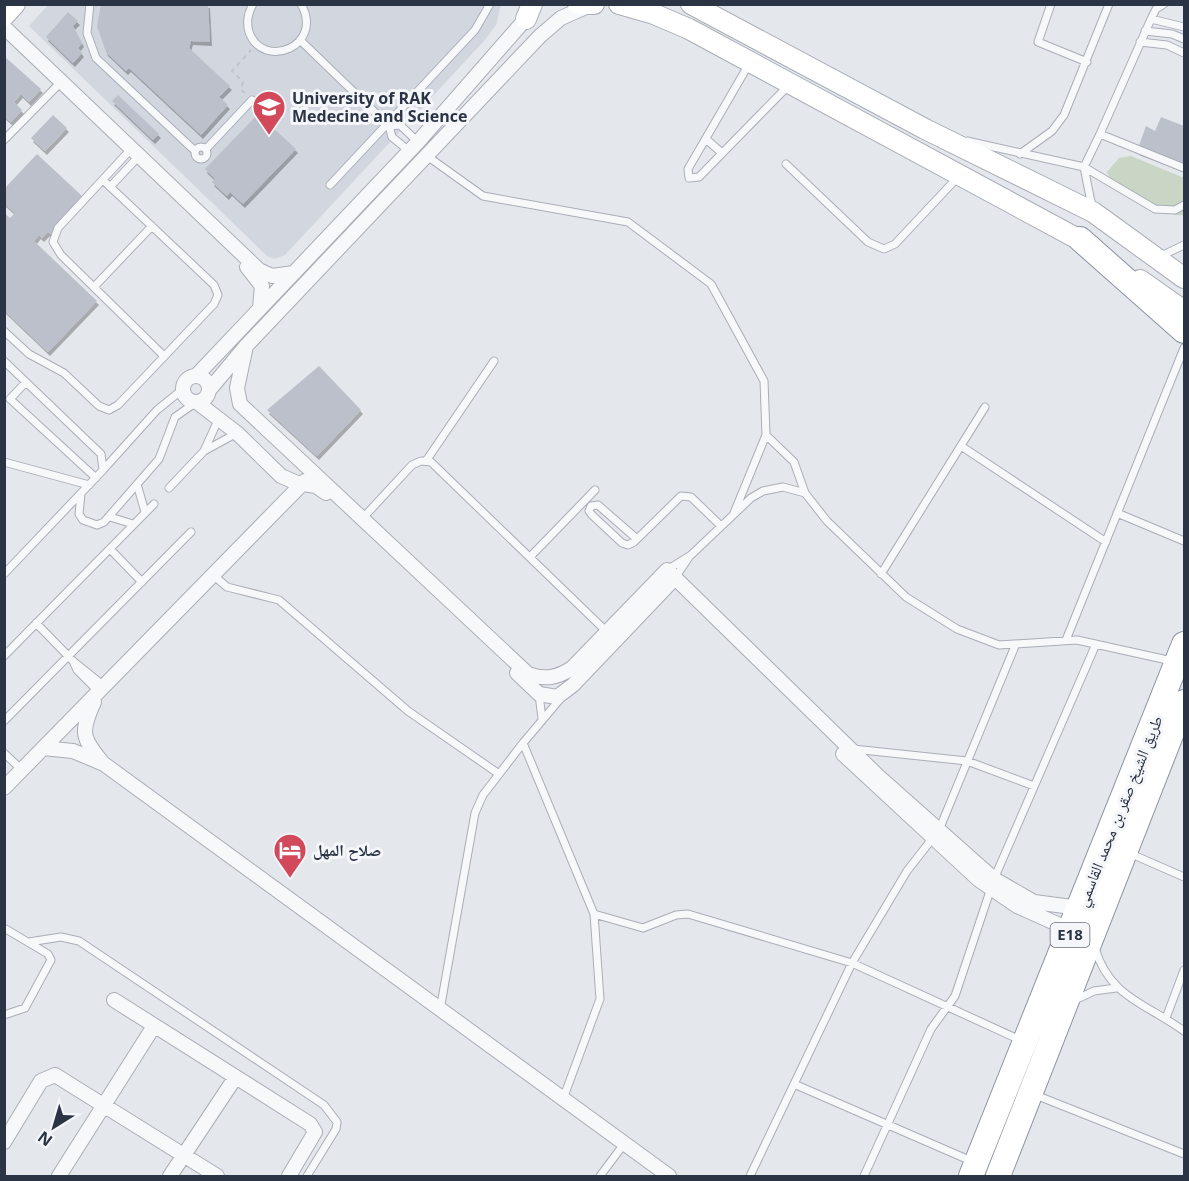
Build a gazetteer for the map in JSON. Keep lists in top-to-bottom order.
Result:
{
  "streets": {
    "highway": ["طريق الشيخ صقر بن محمد القاسمي", "E18"]
  },
  "places": {
    "school or university": ["University of RAK Medecine and Science"],
    "hotel": ["صلاح المهل"]
  },
  "north": "bottom left"
}
